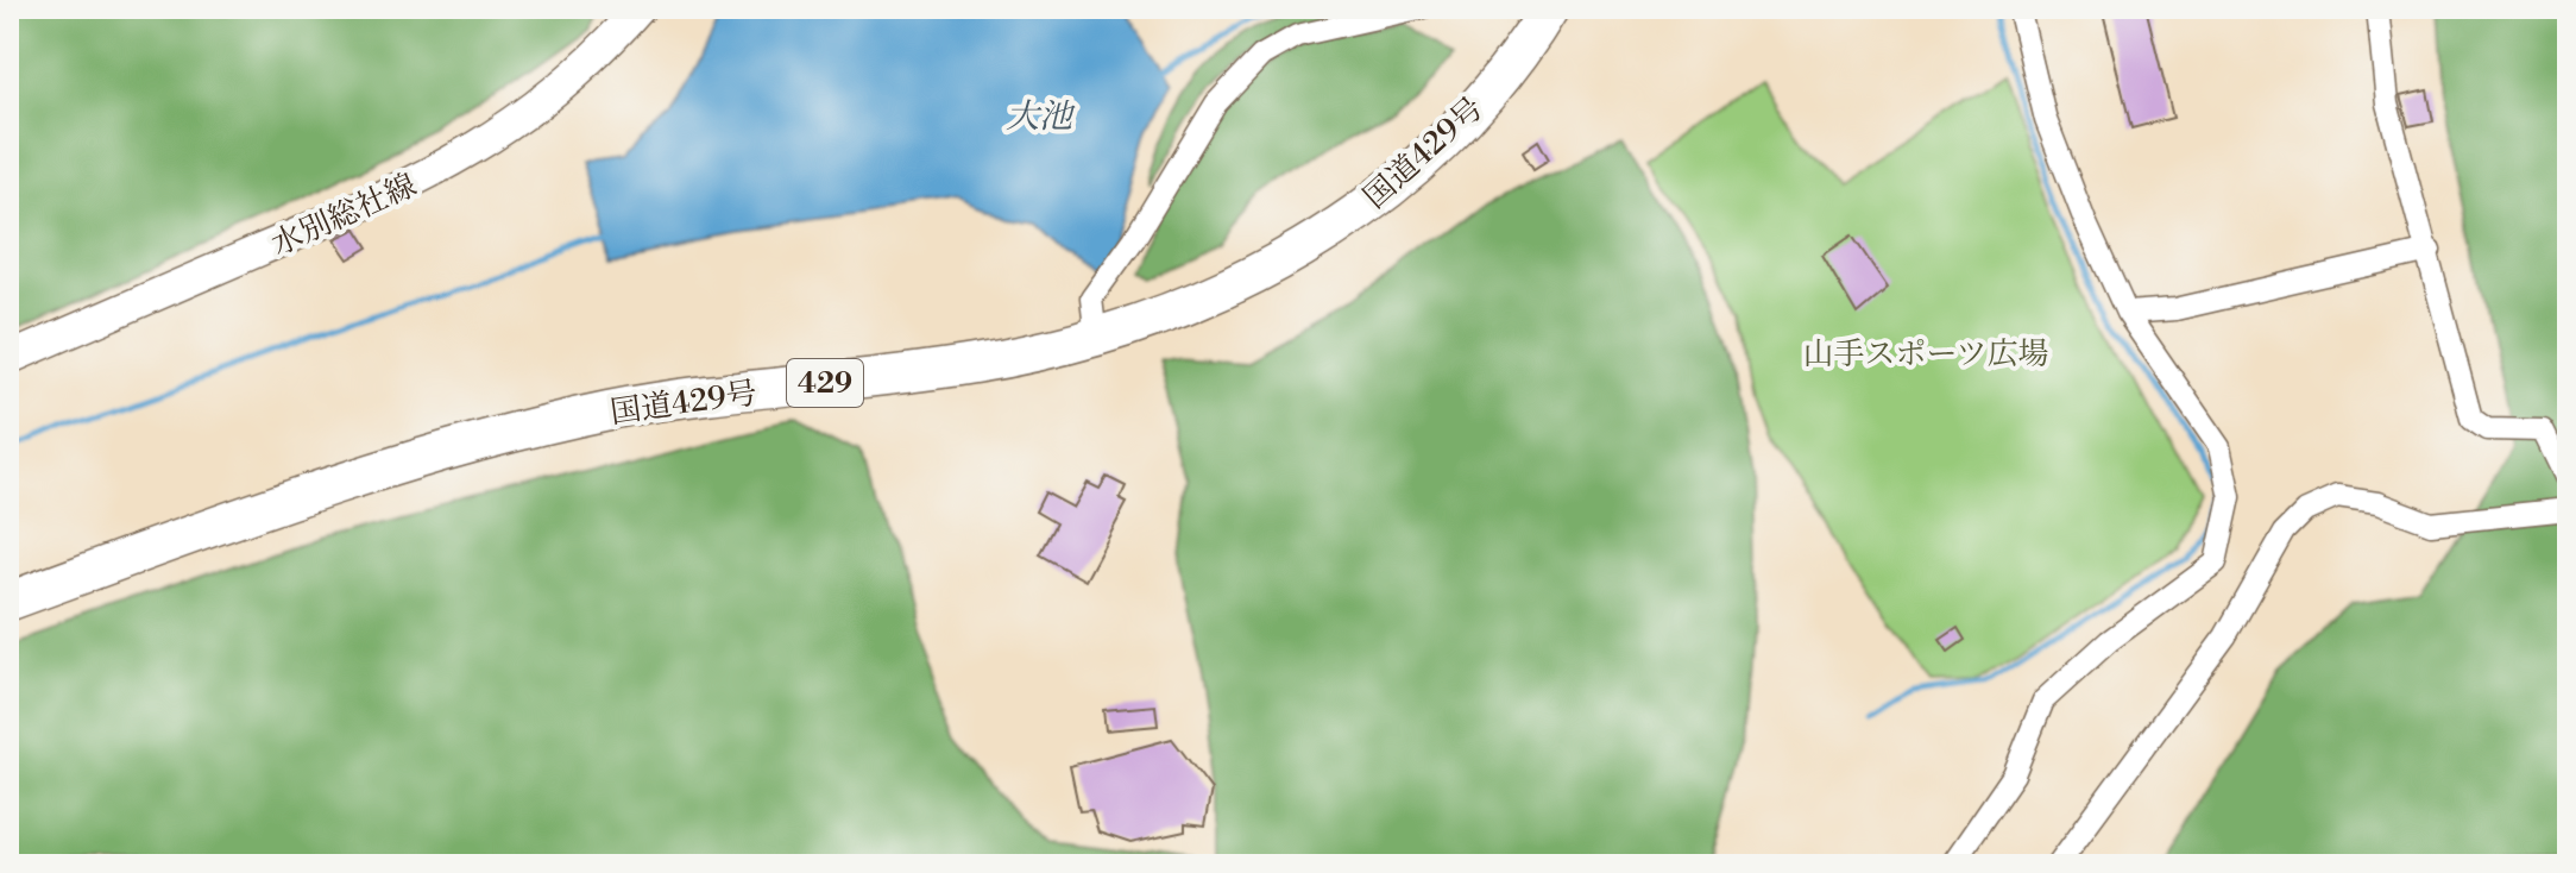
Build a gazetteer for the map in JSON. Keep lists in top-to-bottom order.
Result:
{
  "streets": {
    "highway": ["国道429号", "429"],
    "main road": ["水別総社線"]
  },
  "water": ["大池"],
  "parks": ["山手スポーツ広場"]
}
